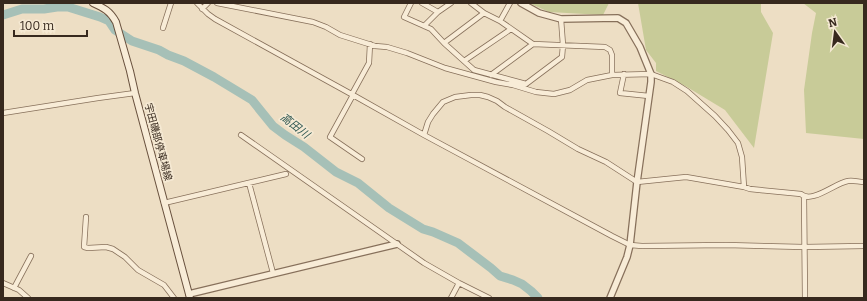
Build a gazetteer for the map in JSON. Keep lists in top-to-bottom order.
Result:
{
  "streets": {
    "main road": ["宇田磯部停車場線"]
  },
  "water": ["高田川"],
  "scale_bar": "100 m",
  "north": "top"
}
